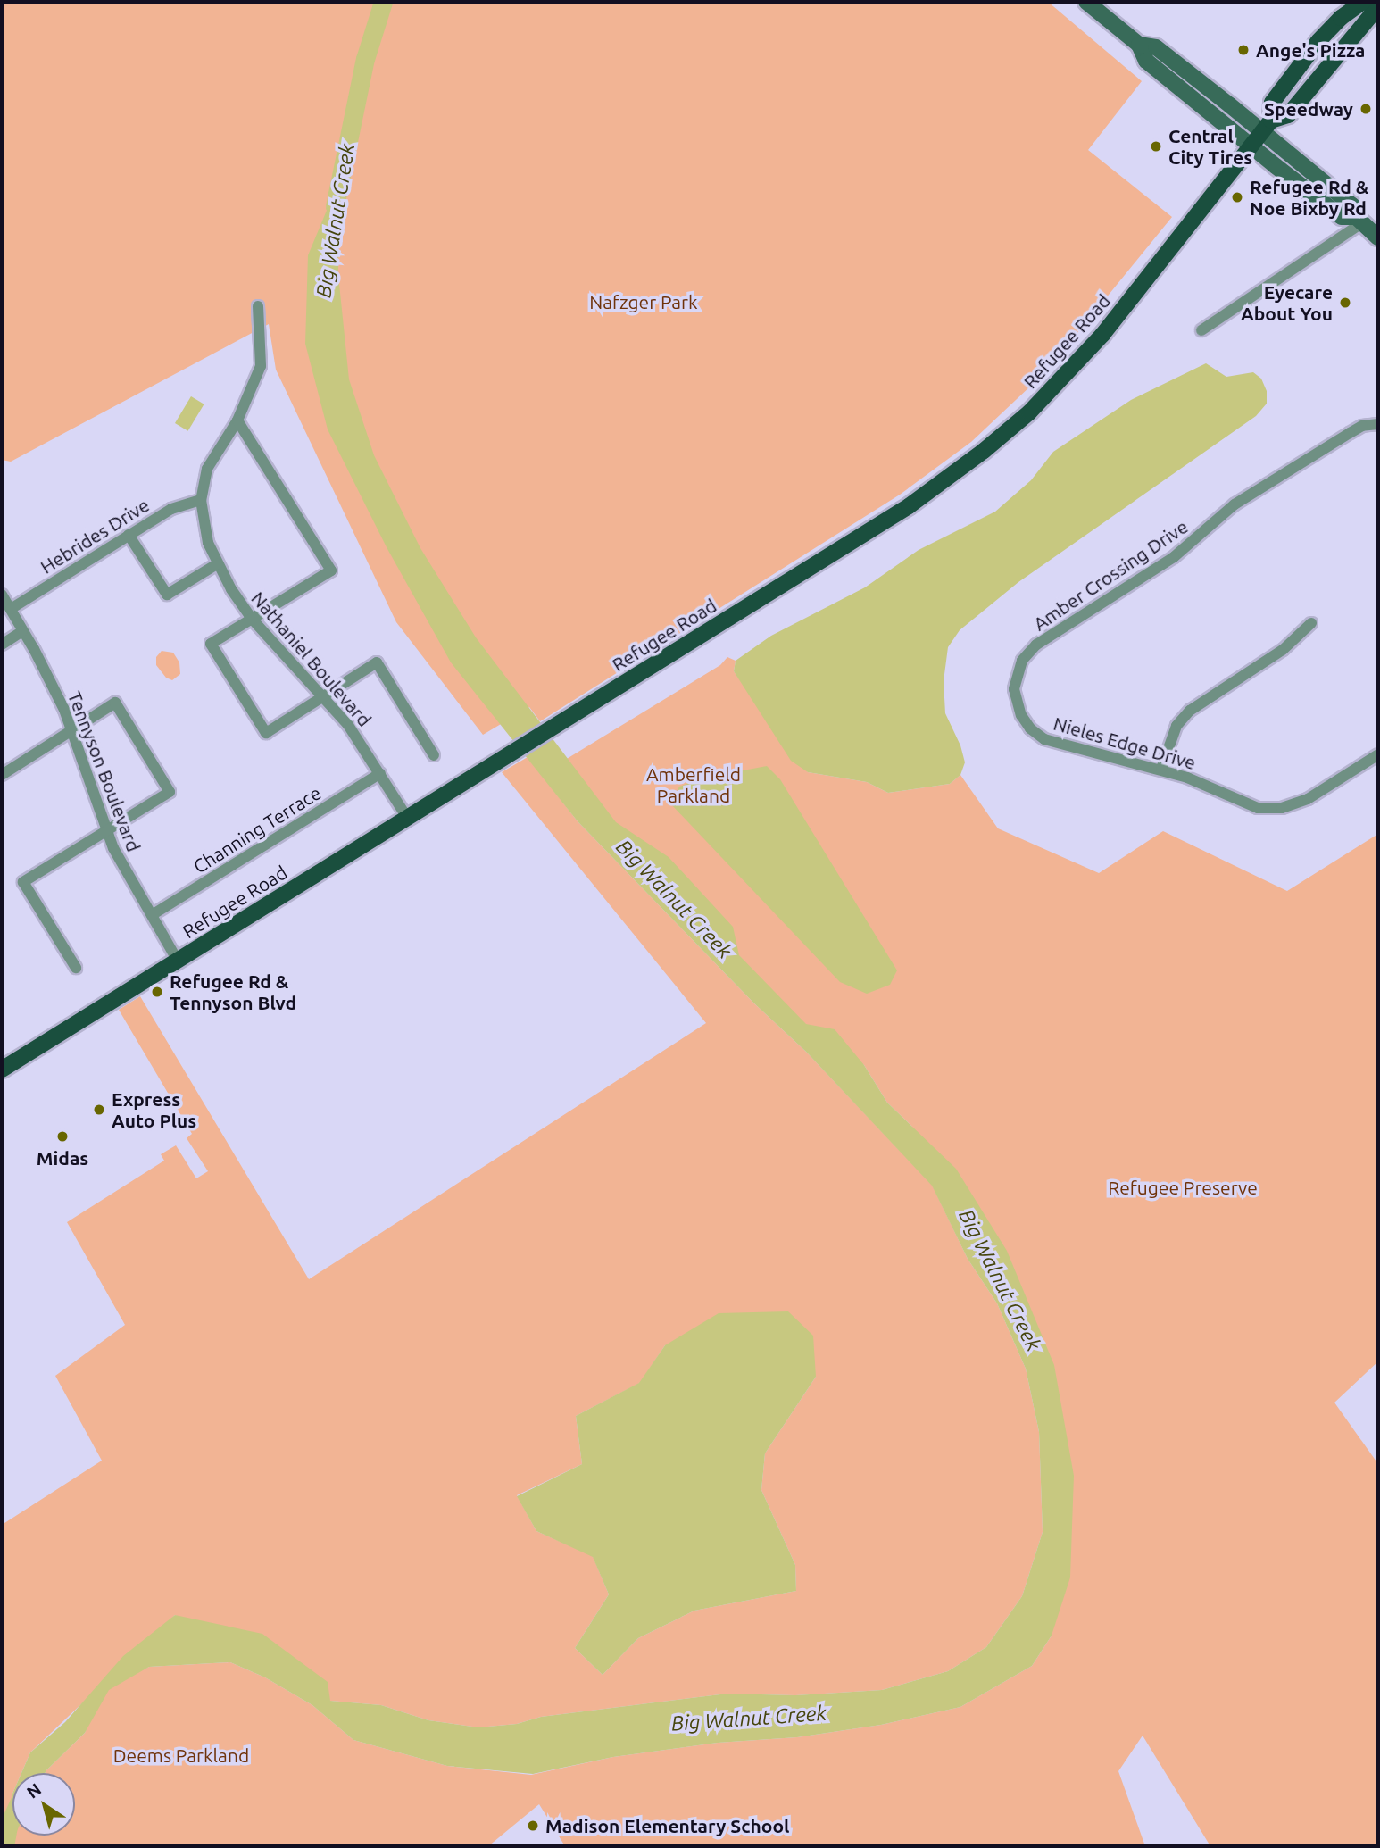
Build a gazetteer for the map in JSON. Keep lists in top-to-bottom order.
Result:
{
  "streets": {
    "main road": ["Refugee Road"],
    "street": [
      "Hebrides Drive",
      "Amber Crossing Drive",
      "Nathaniel Boulevard",
      "Nieles Edge Drive",
      "Tennyson Boulevard",
      "Channing Terrace"
    ]
  },
  "crossings": [
    ["Refugee Road", "Nathaniel Boulevard"],
    ["Refugee Road", "Tennyson Boulevard"],
    ["Hebrides Drive", "Nathaniel Boulevard"],
    ["Hebrides Drive", "Tennyson Boulevard"],
    ["Amber Crossing Drive", "Nieles Edge Drive"],
    ["Nathaniel Boulevard", "Channing Terrace"],
    ["Tennyson Boulevard", "Channing Terrace"]
  ],
  "water": ["Big Walnut Creek"],
  "parks": [
    "Nafzger Park",
    "Amberfield Parkland",
    "Refugee Preserve",
    "Deems Parkland"
  ],
  "places": [
    "Ange's Pizza",
    "Speedway",
    "Central City Tires",
    "Refugee Rd & Noe Bixby Rd",
    "Eyecare About You",
    "Refugee Rd & Tennyson Blvd",
    "Express Auto Plus",
    "Midas",
    "Madison Elementary School"
  ],
  "north": "top left"
}
